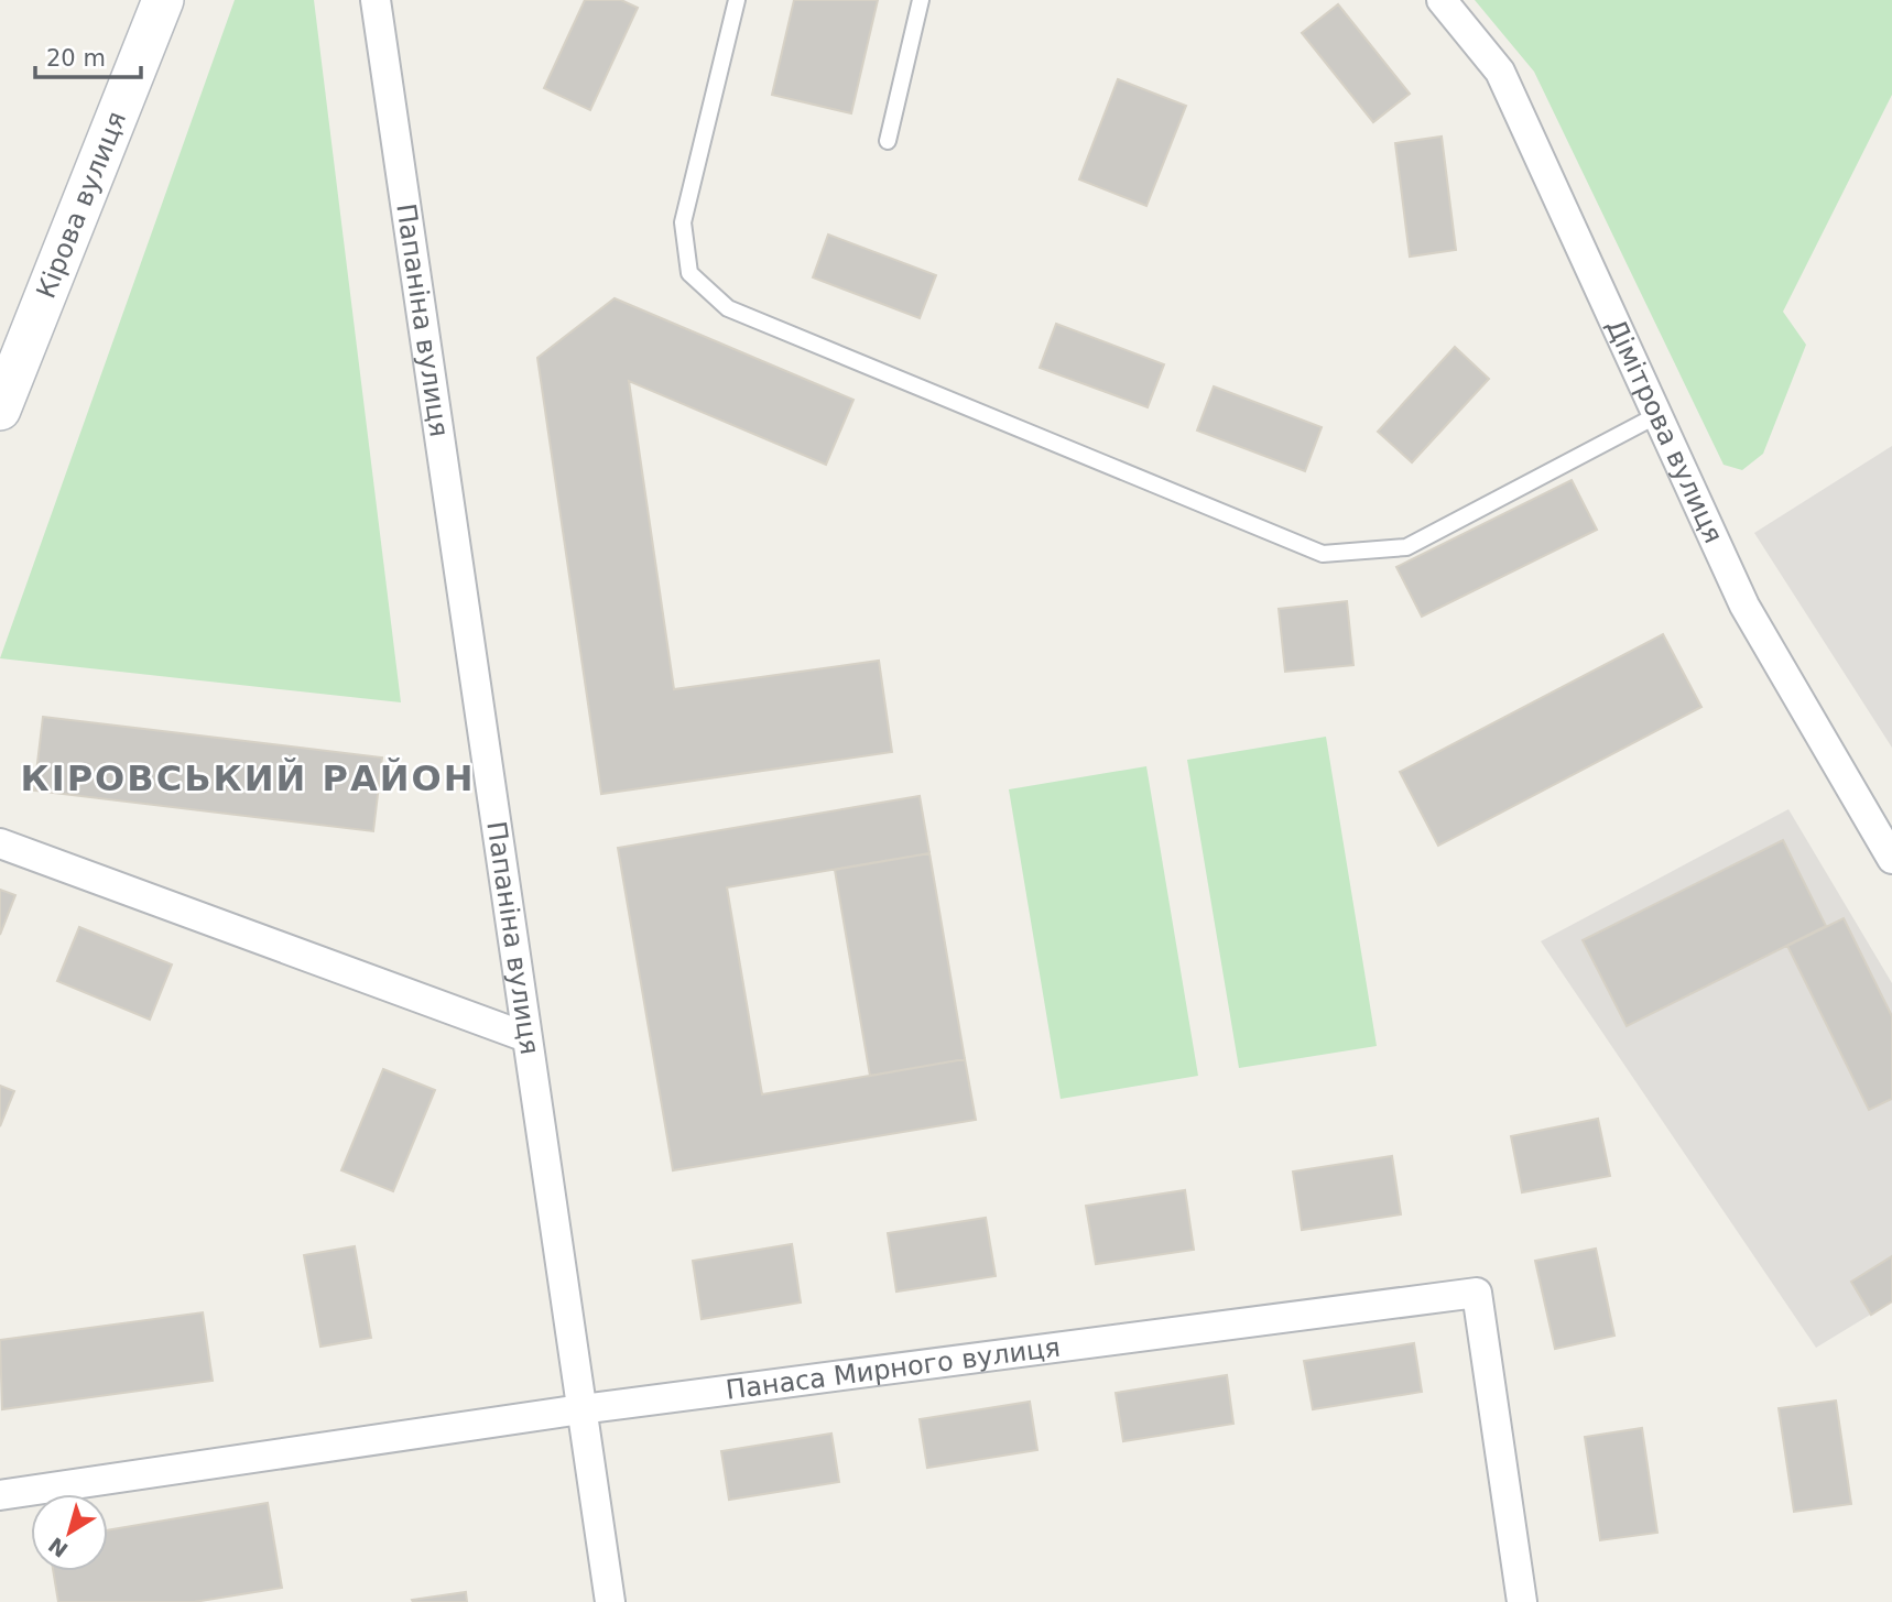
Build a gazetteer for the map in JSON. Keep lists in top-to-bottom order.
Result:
{
  "streets": {
    "street": [
      "Кірова вулиця",
      "Папаніна вулиця",
      "Дімітрова вулиця",
      "Панаса Мирного вулиця"
    ]
  },
  "crossings": [
    ["Папаніна вулиця", "Панаса Мирного вулиця"]
  ],
  "districts": ["КІРОВСЬКИЙ РАЙОН"],
  "scale_bar": "20 m",
  "north": "bottom left"
}
